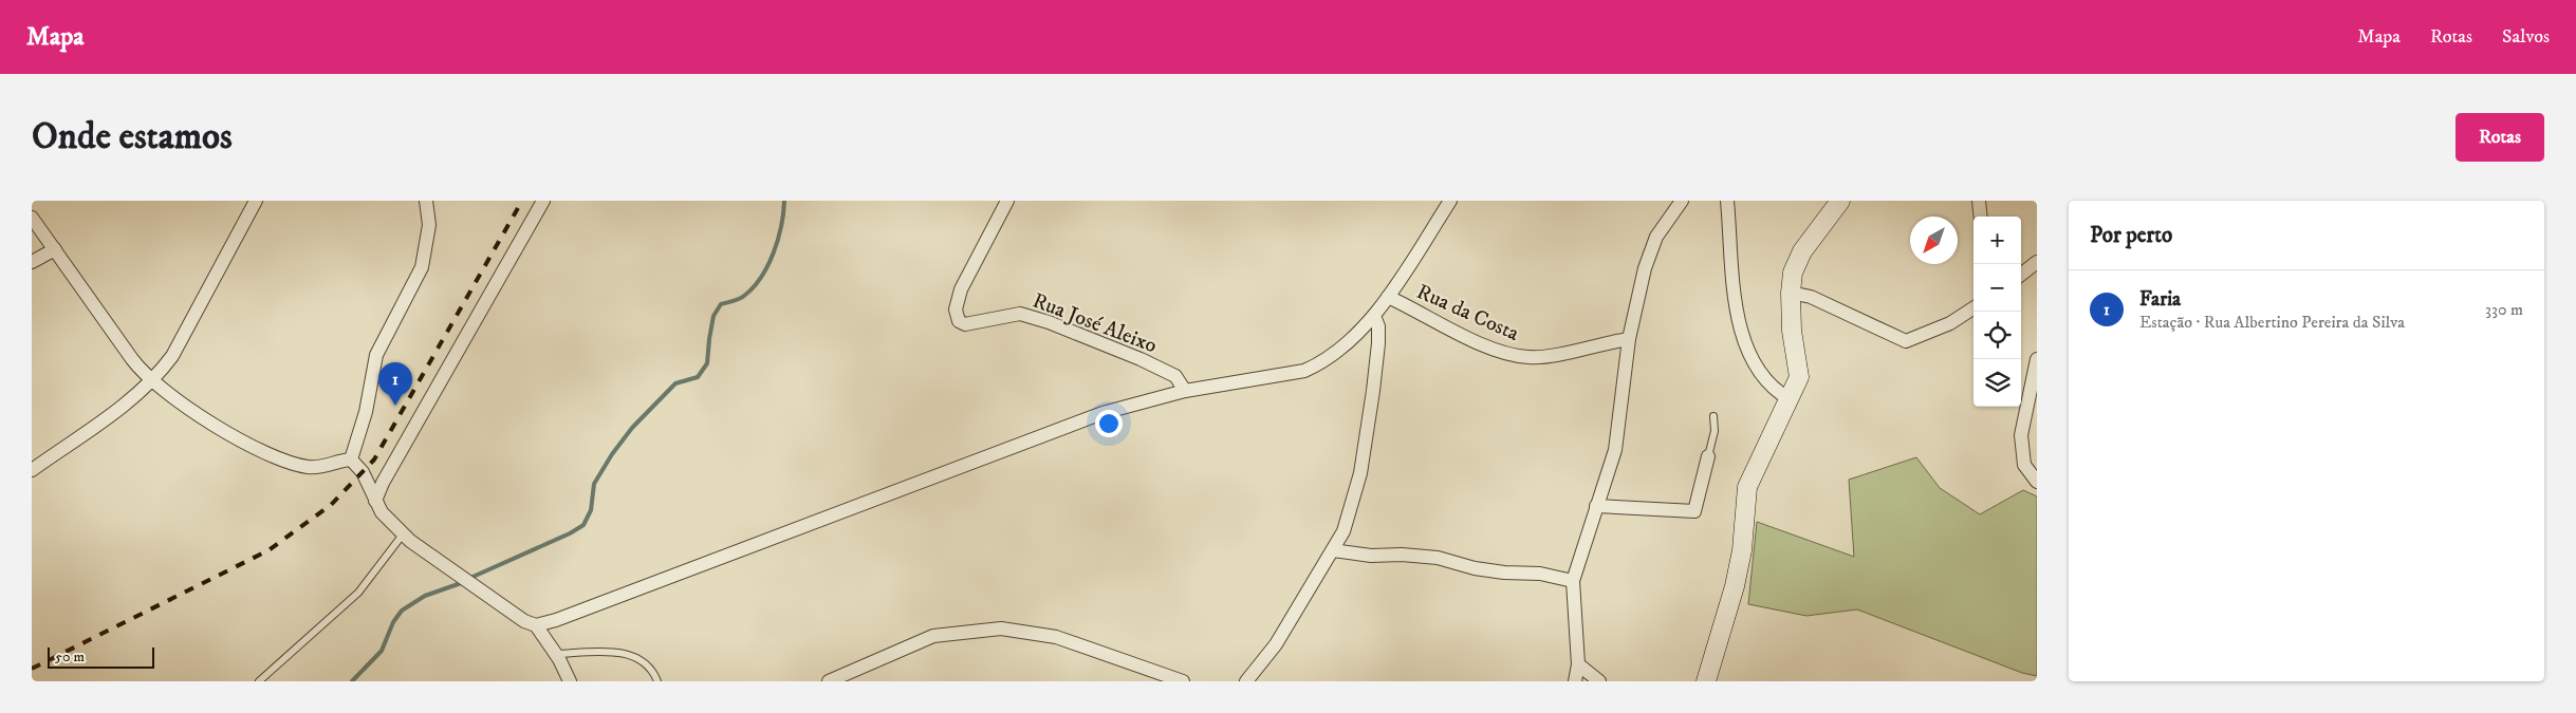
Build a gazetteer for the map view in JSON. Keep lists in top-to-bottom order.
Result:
{
  "streets": {
    "street": ["Rua da Costa", "Rua José Aleixo"]
  },
  "scale_bar": "50 m",
  "north": "bottom left",
  "page": {
    "header": "Mapa",
    "nav": ["Mapa", "Rotas", "Salvos"],
    "buttons": "Rotas",
    "title": "Onde estamos",
    "heading": "Por perto",
    "map_buttons": ["+", "−"],
    "list": [
      {
        "mark": "1",
        "name": "Faria",
        "note": "Estação · Rua Albertino Pereira da Silva",
        "value": "330 m"
      }
    ],
    "pins": "1",
    "scale": "50 m"
  }
}
